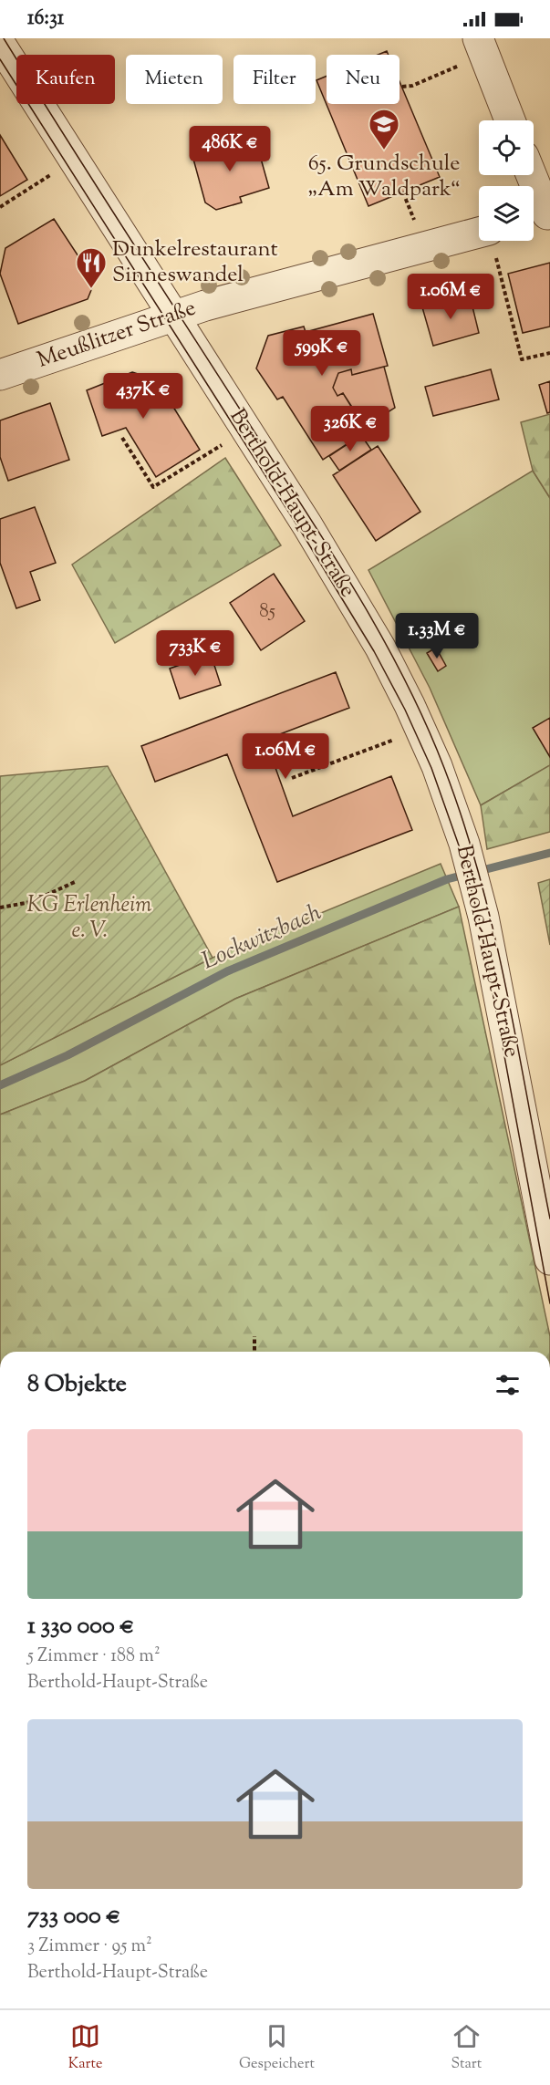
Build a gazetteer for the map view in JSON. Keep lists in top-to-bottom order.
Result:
{
  "streets": {
    "street": ["Meußlitzer Straße", "Berthold-Haupt-Straße"]
  },
  "crossings": [
    ["Meußlitzer Straße", "Berthold-Haupt-Straße"]
  ],
  "water": ["Lockwitzbach"],
  "parks": ["KG Erlenheim e. V."],
  "places": {
    "school or university": ["65. Grundschule „Am Waldpark“"],
    "restaurant": ["Dunkelrestaurant Sinneswandel"]
  },
  "house_numbers": ["85"],
  "page": {
    "status": "16:31",
    "chip": [
      "Kaufen",
      "Mieten",
      "Filter",
      "Neu"
    ],
    "price": [
      "486K €",
      "1.06M €",
      "599K €",
      "437K €",
      "326K €",
      "1.33M €",
      "733K €",
      "1.06M €"
    ],
    "heading": "8 Objekte",
    "list": [
      {
        "name": "1 330 000 €",
        "note": "5 Zimmer · 188 m² · Berthold-Haupt-Straße"
      },
      {
        "name": "733 000 €",
        "note": "3 Zimmer · 95 m² · Berthold-Haupt-Straße"
      }
    ],
    "tabs": ["Karte", "Gespeichert", "Start"]
  }
}
